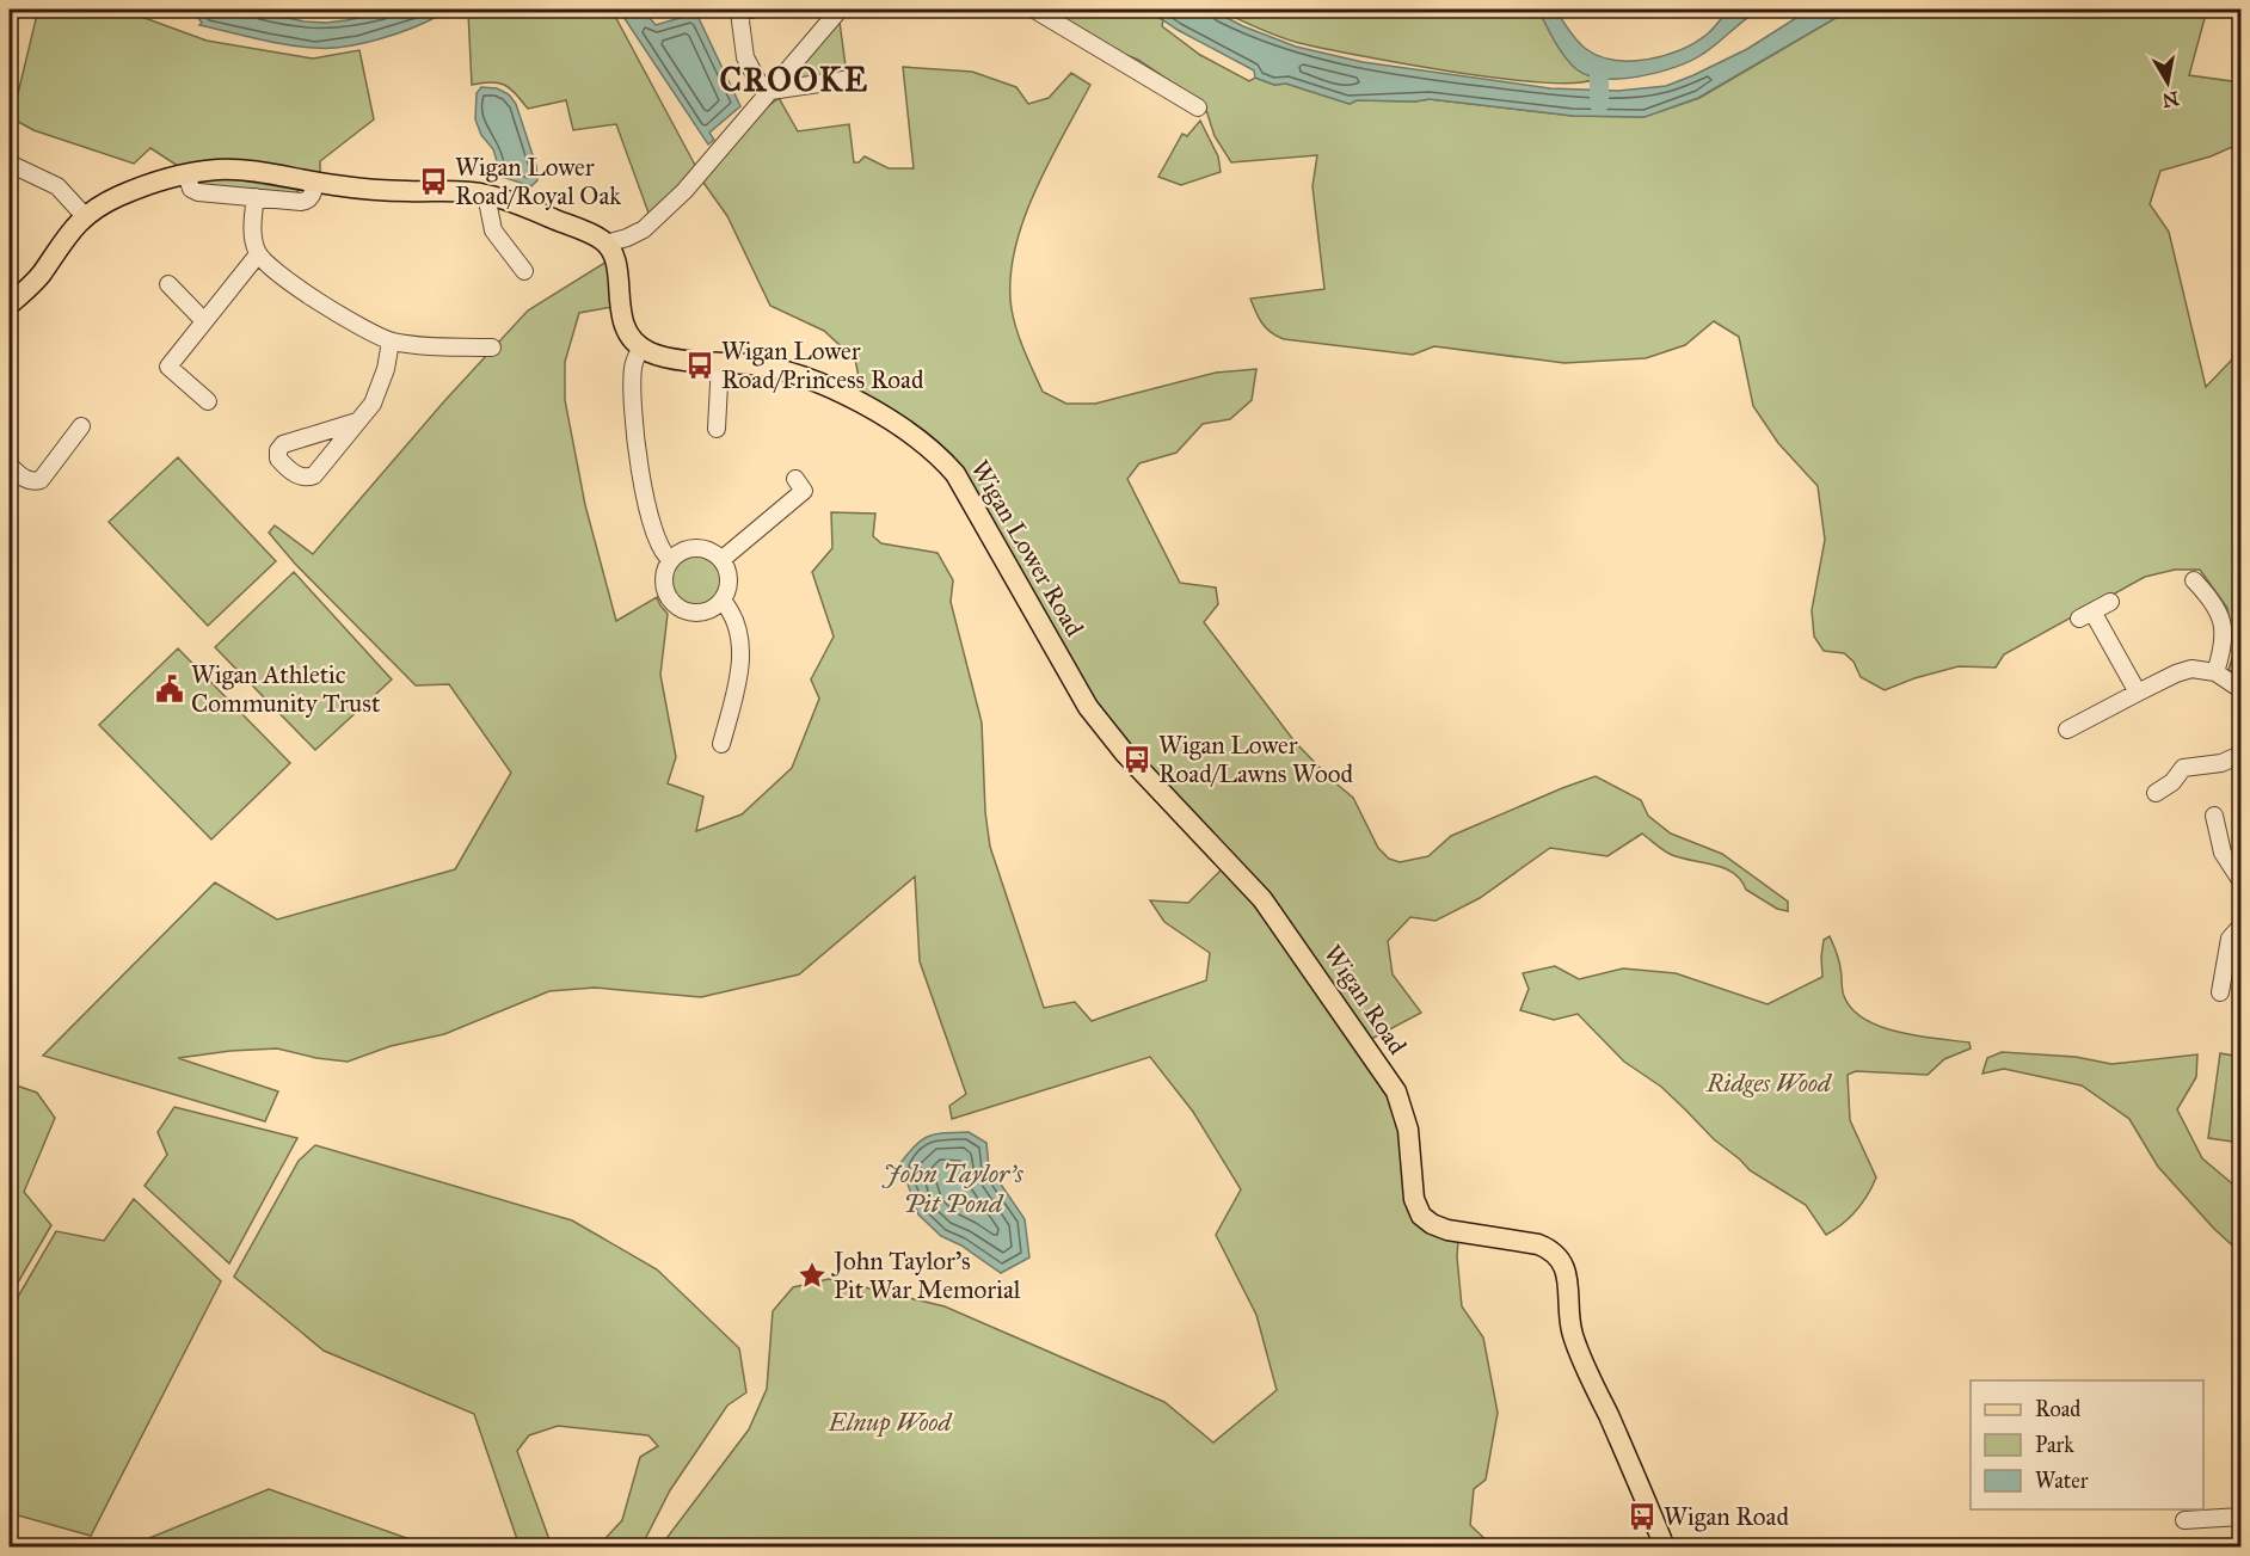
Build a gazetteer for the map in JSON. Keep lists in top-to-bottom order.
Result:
{
  "streets": {
    "main road": ["Wigan Lower Road", "Wigan Road"]
  },
  "crossings": [
    ["Wigan Lower Road", "Wigan Road"]
  ],
  "districts": ["CROOKE"],
  "water": ["John Taylor's Pit Pond"],
  "parks": ["Ridges Wood", "Elnup Wood"],
  "places": {
    "bus stop": [
      "Wigan Lower Road/Royal Oak",
      "Wigan Lower Road/Princess Road",
      "Wigan Lower Road/Lawns Wood",
      "Wigan Road"
    ],
    "public building": ["Wigan Athletic Community Trust"],
    "place": ["John Taylor's Pit War Memorial"]
  },
  "legend": ["Road", "Park", "Water"],
  "north": "bottom"
}
